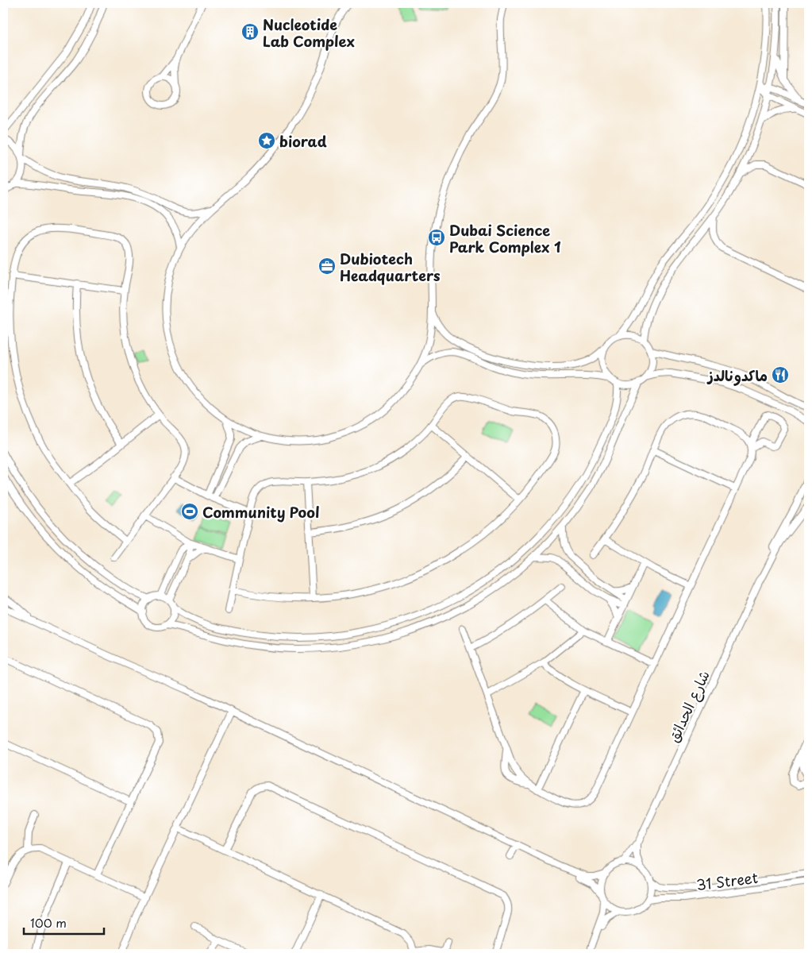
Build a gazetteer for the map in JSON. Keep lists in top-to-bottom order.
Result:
{
  "streets": {
    "street": ["شارع الحدائق", "31 Street"]
  },
  "places": {
    "building": ["Nucleotide Lab Complex"],
    "place": ["biorad"],
    "bus stop": ["Dubai Science Park Complex 1"],
    "office": ["Dubiotech Headquarters"],
    "restaurant": ["ماكدونالدز"],
    "sports": ["Community Pool"]
  },
  "scale_bar": "100 m"
}
